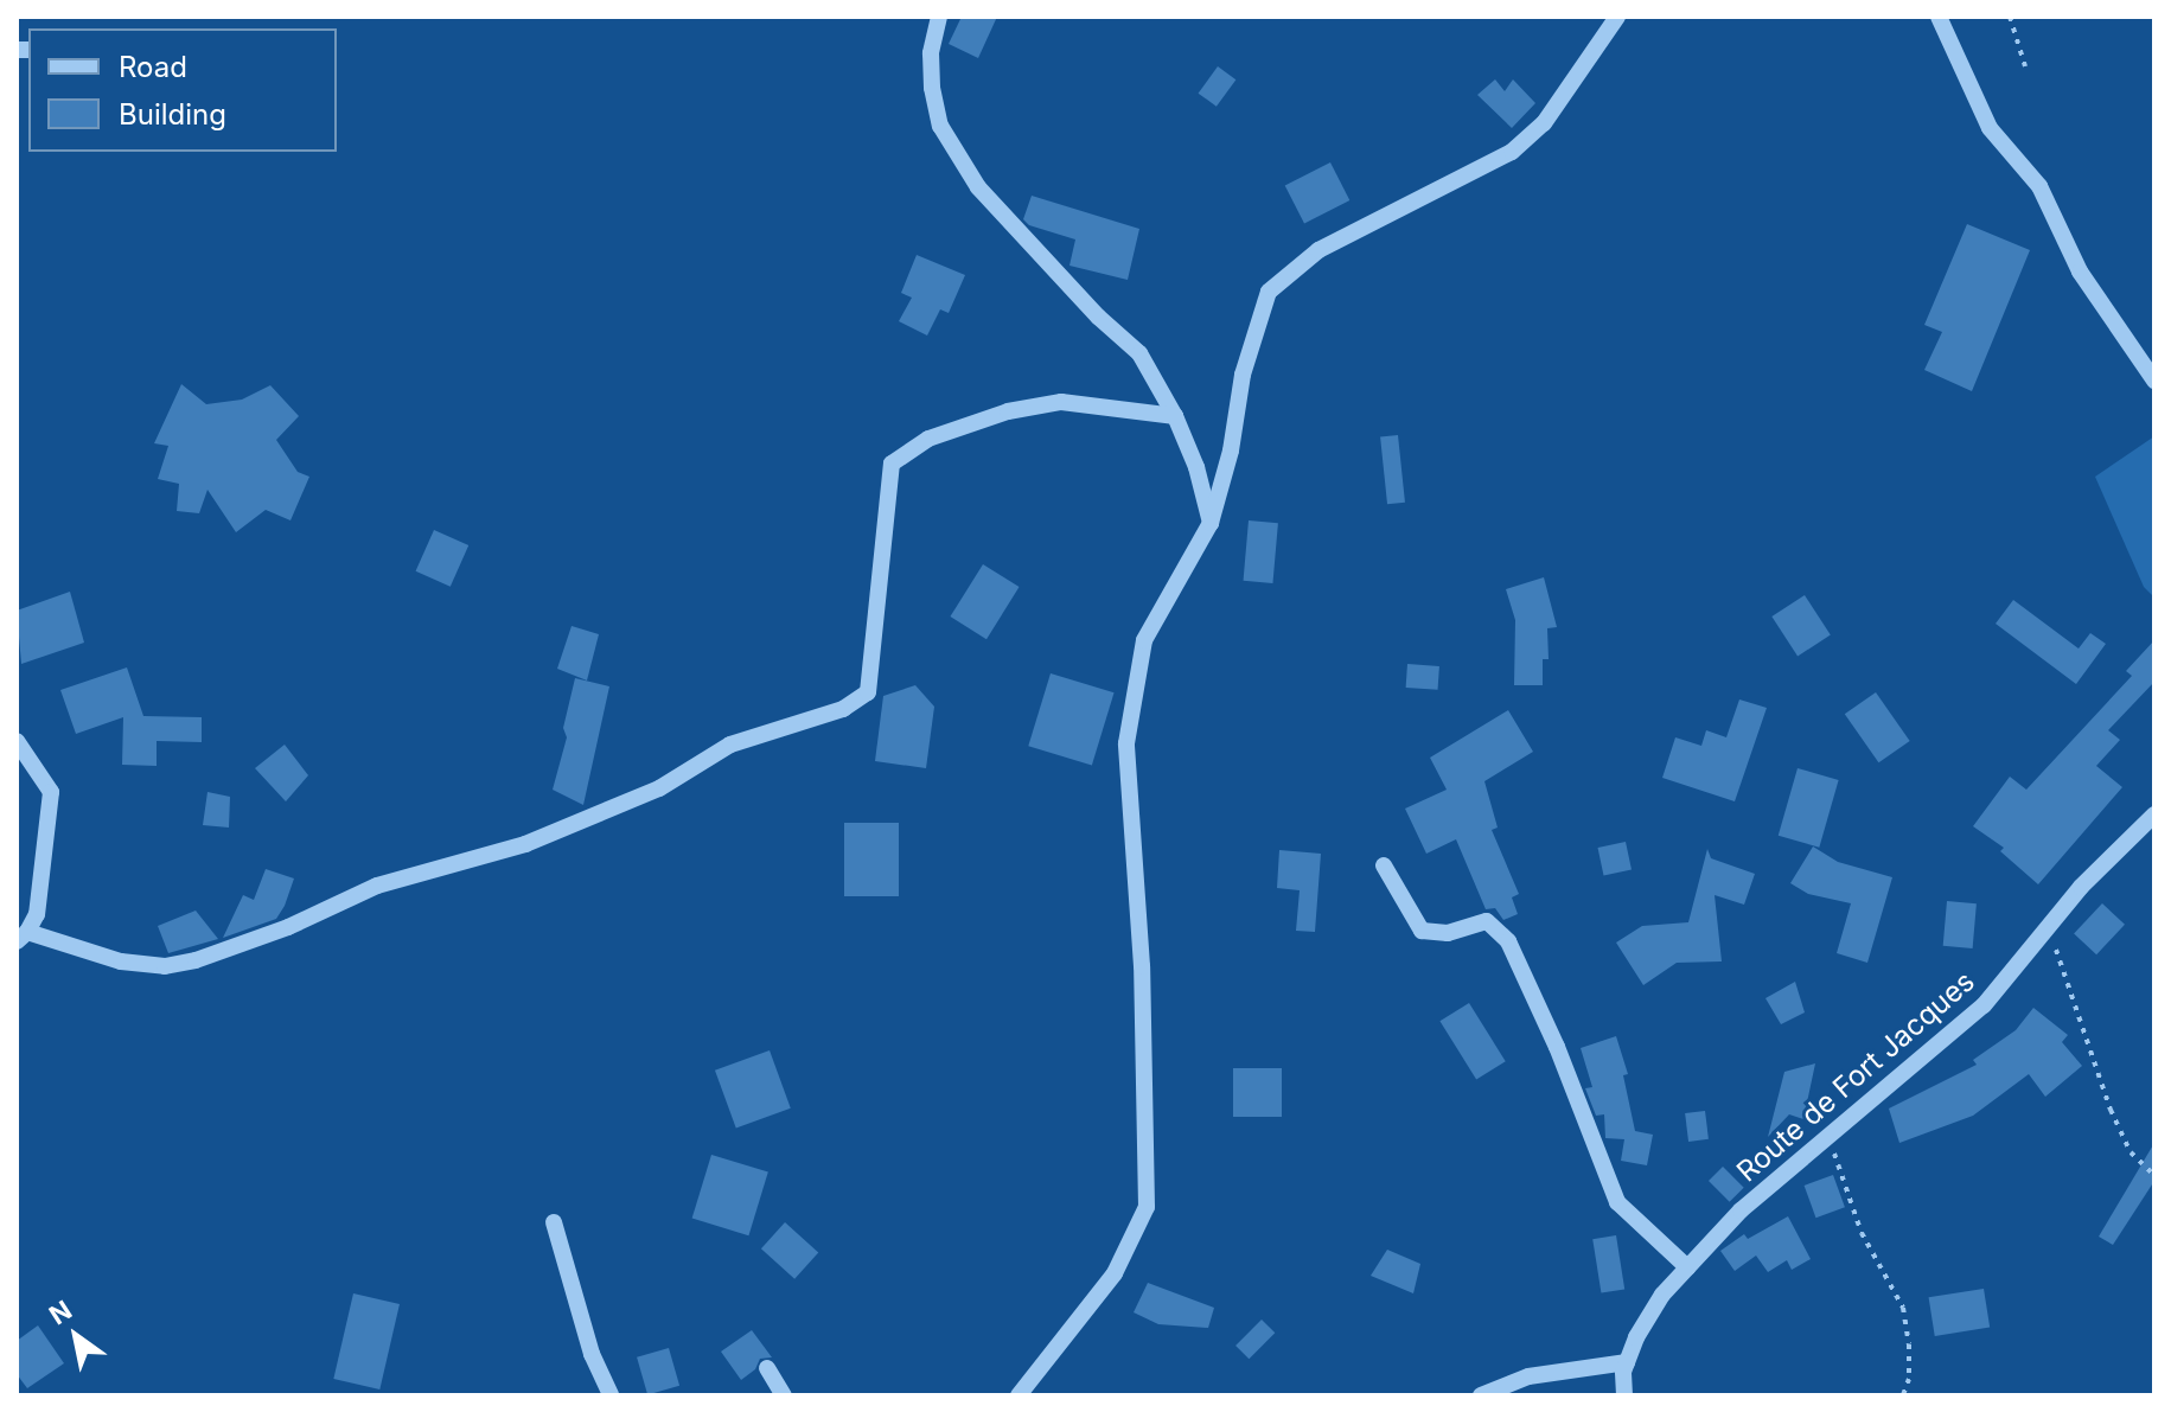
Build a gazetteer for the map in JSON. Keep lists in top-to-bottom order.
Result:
{
  "streets": {
    "street": ["Route de Fort Jacques"]
  },
  "legend": ["Road", "Building"],
  "north": "top left"
}
